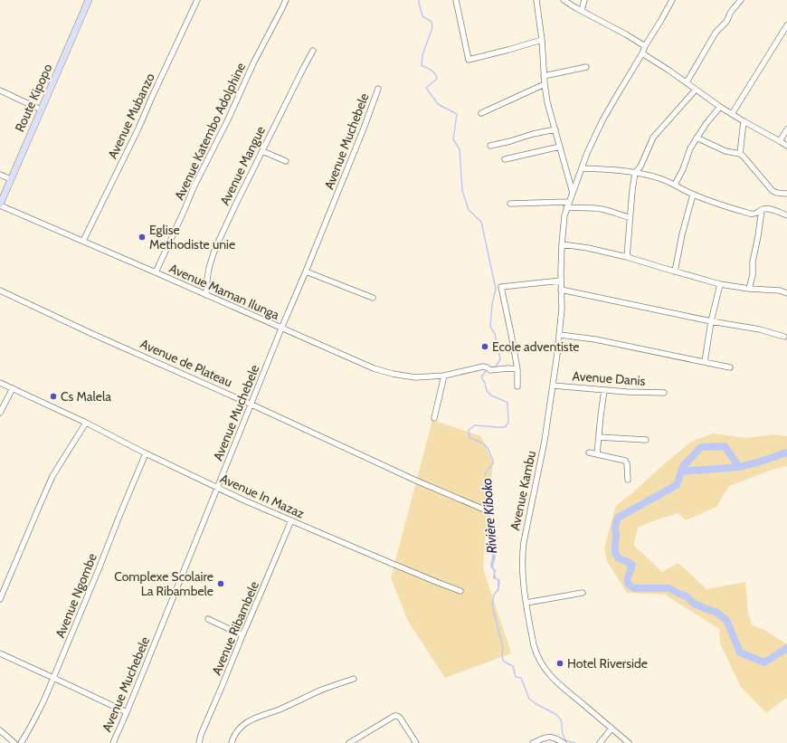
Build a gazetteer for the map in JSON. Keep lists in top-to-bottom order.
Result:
{
  "streets": {
    "main road": ["Route Kipopo"],
    "street": [
      "Avenue Mubanzo",
      "Avenue Katembo Adolphine",
      "Avenue Muchebele",
      "Avenue Mangue",
      "Avenue Maman Ilunga",
      "Avenue de Plateau",
      "Avenue Danis",
      "Avenue Kambu",
      "Avenue In Mazaz",
      "Avenue Ngombe",
      "Avenue Ribambele"
    ]
  },
  "crossings": [
    ["Route Kipopo", "Avenue Maman Ilunga"],
    ["Avenue Mubanzo", "Avenue Maman Ilunga"],
    ["Avenue Katembo Adolphine", "Avenue Maman Ilunga"],
    ["Avenue Muchebele", "Avenue Maman Ilunga"],
    ["Avenue Muchebele", "Avenue de Plateau"],
    ["Avenue Muchebele", "Avenue In Mazaz"],
    ["Avenue Mangue", "Avenue Maman Ilunga"],
    ["Avenue Danis", "Avenue Kambu"],
    ["Avenue In Mazaz", "Avenue Ngombe"],
    ["Avenue In Mazaz", "Avenue Ribambele"]
  ],
  "water": ["Rivière Kiboko"],
  "places": [
    "Eglise Methodiste unie",
    "Ecole adventiste",
    "Cs Malela",
    "Complexe Scolaire La Ribambele",
    "Hotel Riverside"
  ]
}
